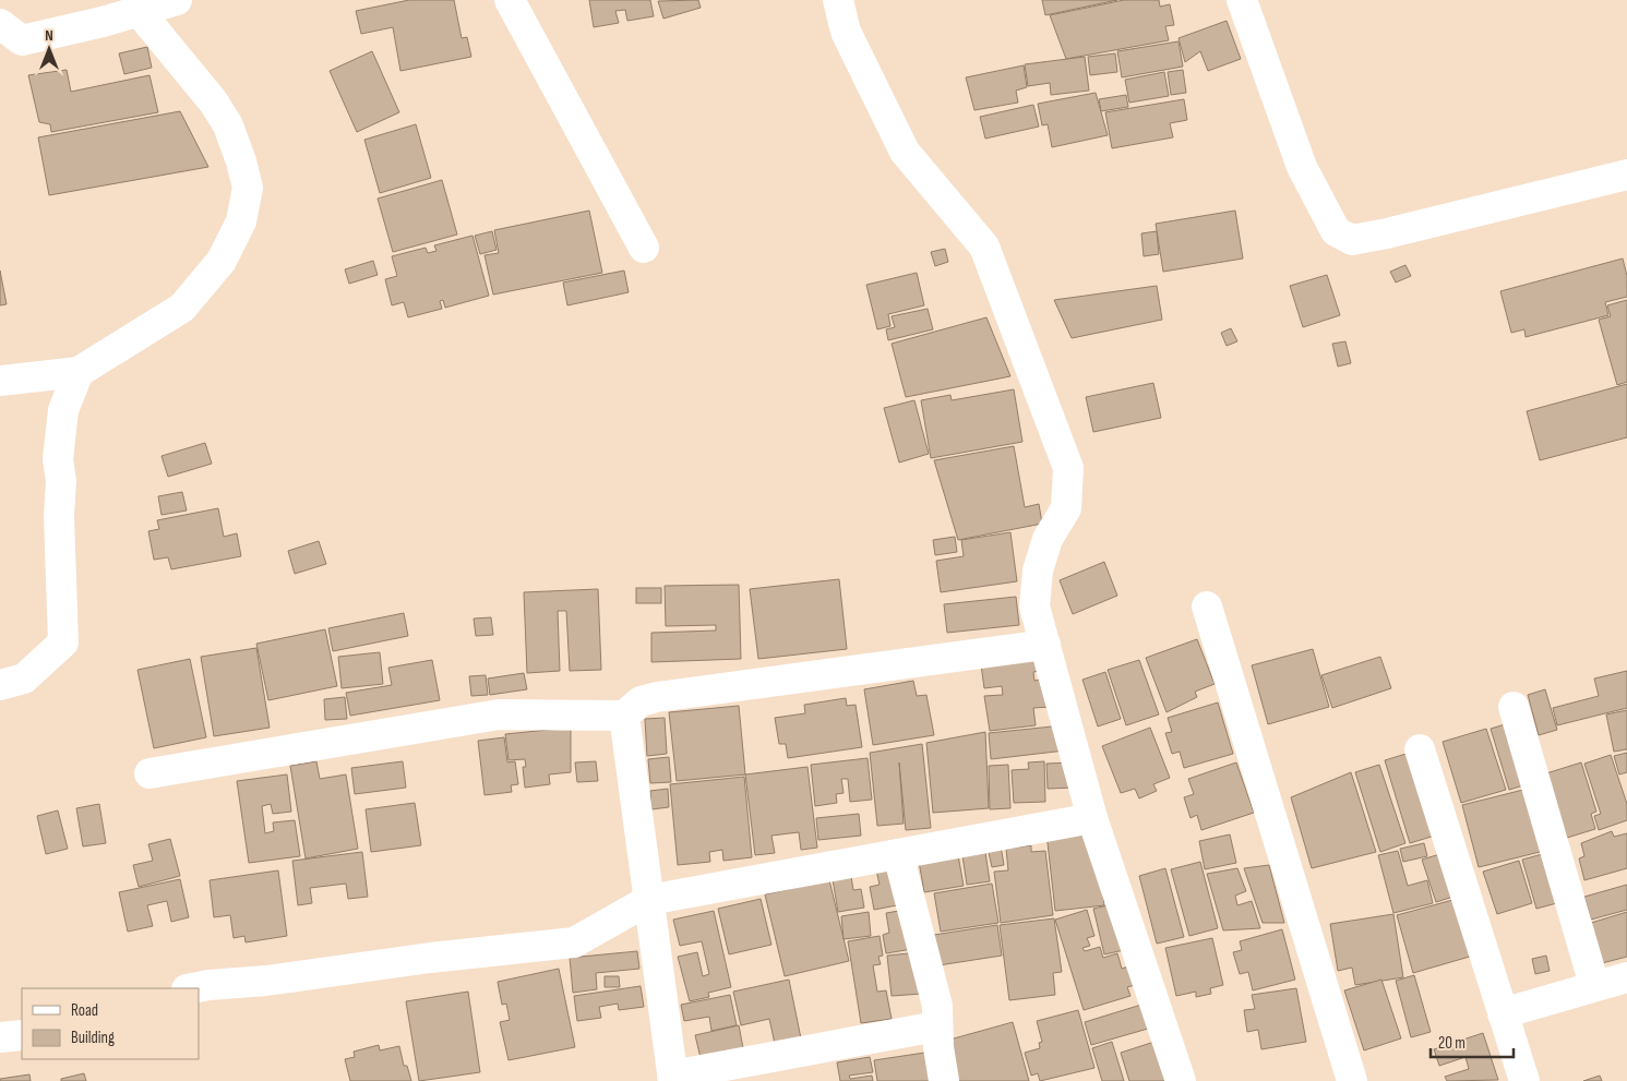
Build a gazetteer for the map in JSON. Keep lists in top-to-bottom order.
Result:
{
  "legend": ["Road", "Building"],
  "scale_bar": "20 m",
  "north": "top"
}
